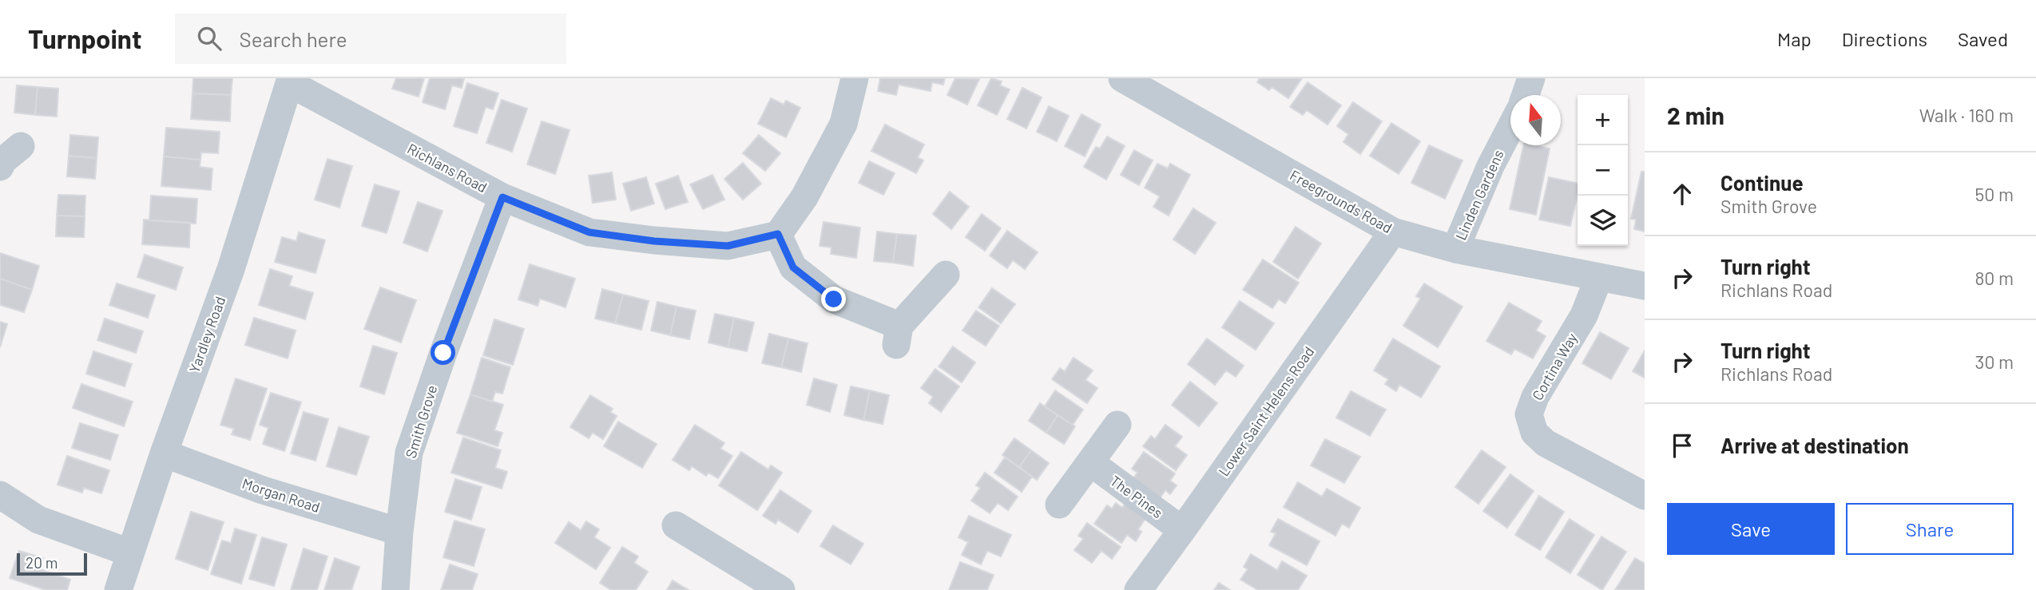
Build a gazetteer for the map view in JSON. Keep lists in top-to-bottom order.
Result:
{
  "streets": {
    "street": [
      "Richlans Road",
      "Linden Gardens",
      "Freegrounds Road",
      "Yardley Road",
      "Cortina Way",
      "Lower Saint Helens Road",
      "Smith Grove",
      "Morgan Road",
      "The Pines"
    ]
  },
  "crossings": [
    ["Richlans Road", "Yardley Road"],
    ["Richlans Road", "Smith Grove"],
    ["Linden Gardens", "Freegrounds Road"],
    ["Freegrounds Road", "Cortina Way"],
    ["Freegrounds Road", "Lower Saint Helens Road"],
    ["Yardley Road", "Morgan Road"],
    ["Lower Saint Helens Road", "The Pines"],
    ["Smith Grove", "Morgan Road"]
  ],
  "scale_bar": "20 m",
  "north": "top",
  "page": {
    "header": "Turnpoint",
    "search": "Search here",
    "nav": ["Map", "Directions", "Saved"],
    "heading": ["2 min", "Walk · 160 m"],
    "map_buttons": ["+", "−"],
    "list": [
      ["Continue", "Smith Grove", "50 m"],
      ["Turn right", "Richlans Road", "80 m"],
      ["Turn right", "Richlans Road", "30 m"],
      "Arrive at destination"
    ],
    "buttons": ["Save", "Share"],
    "scale": "20 m"
  }
}
